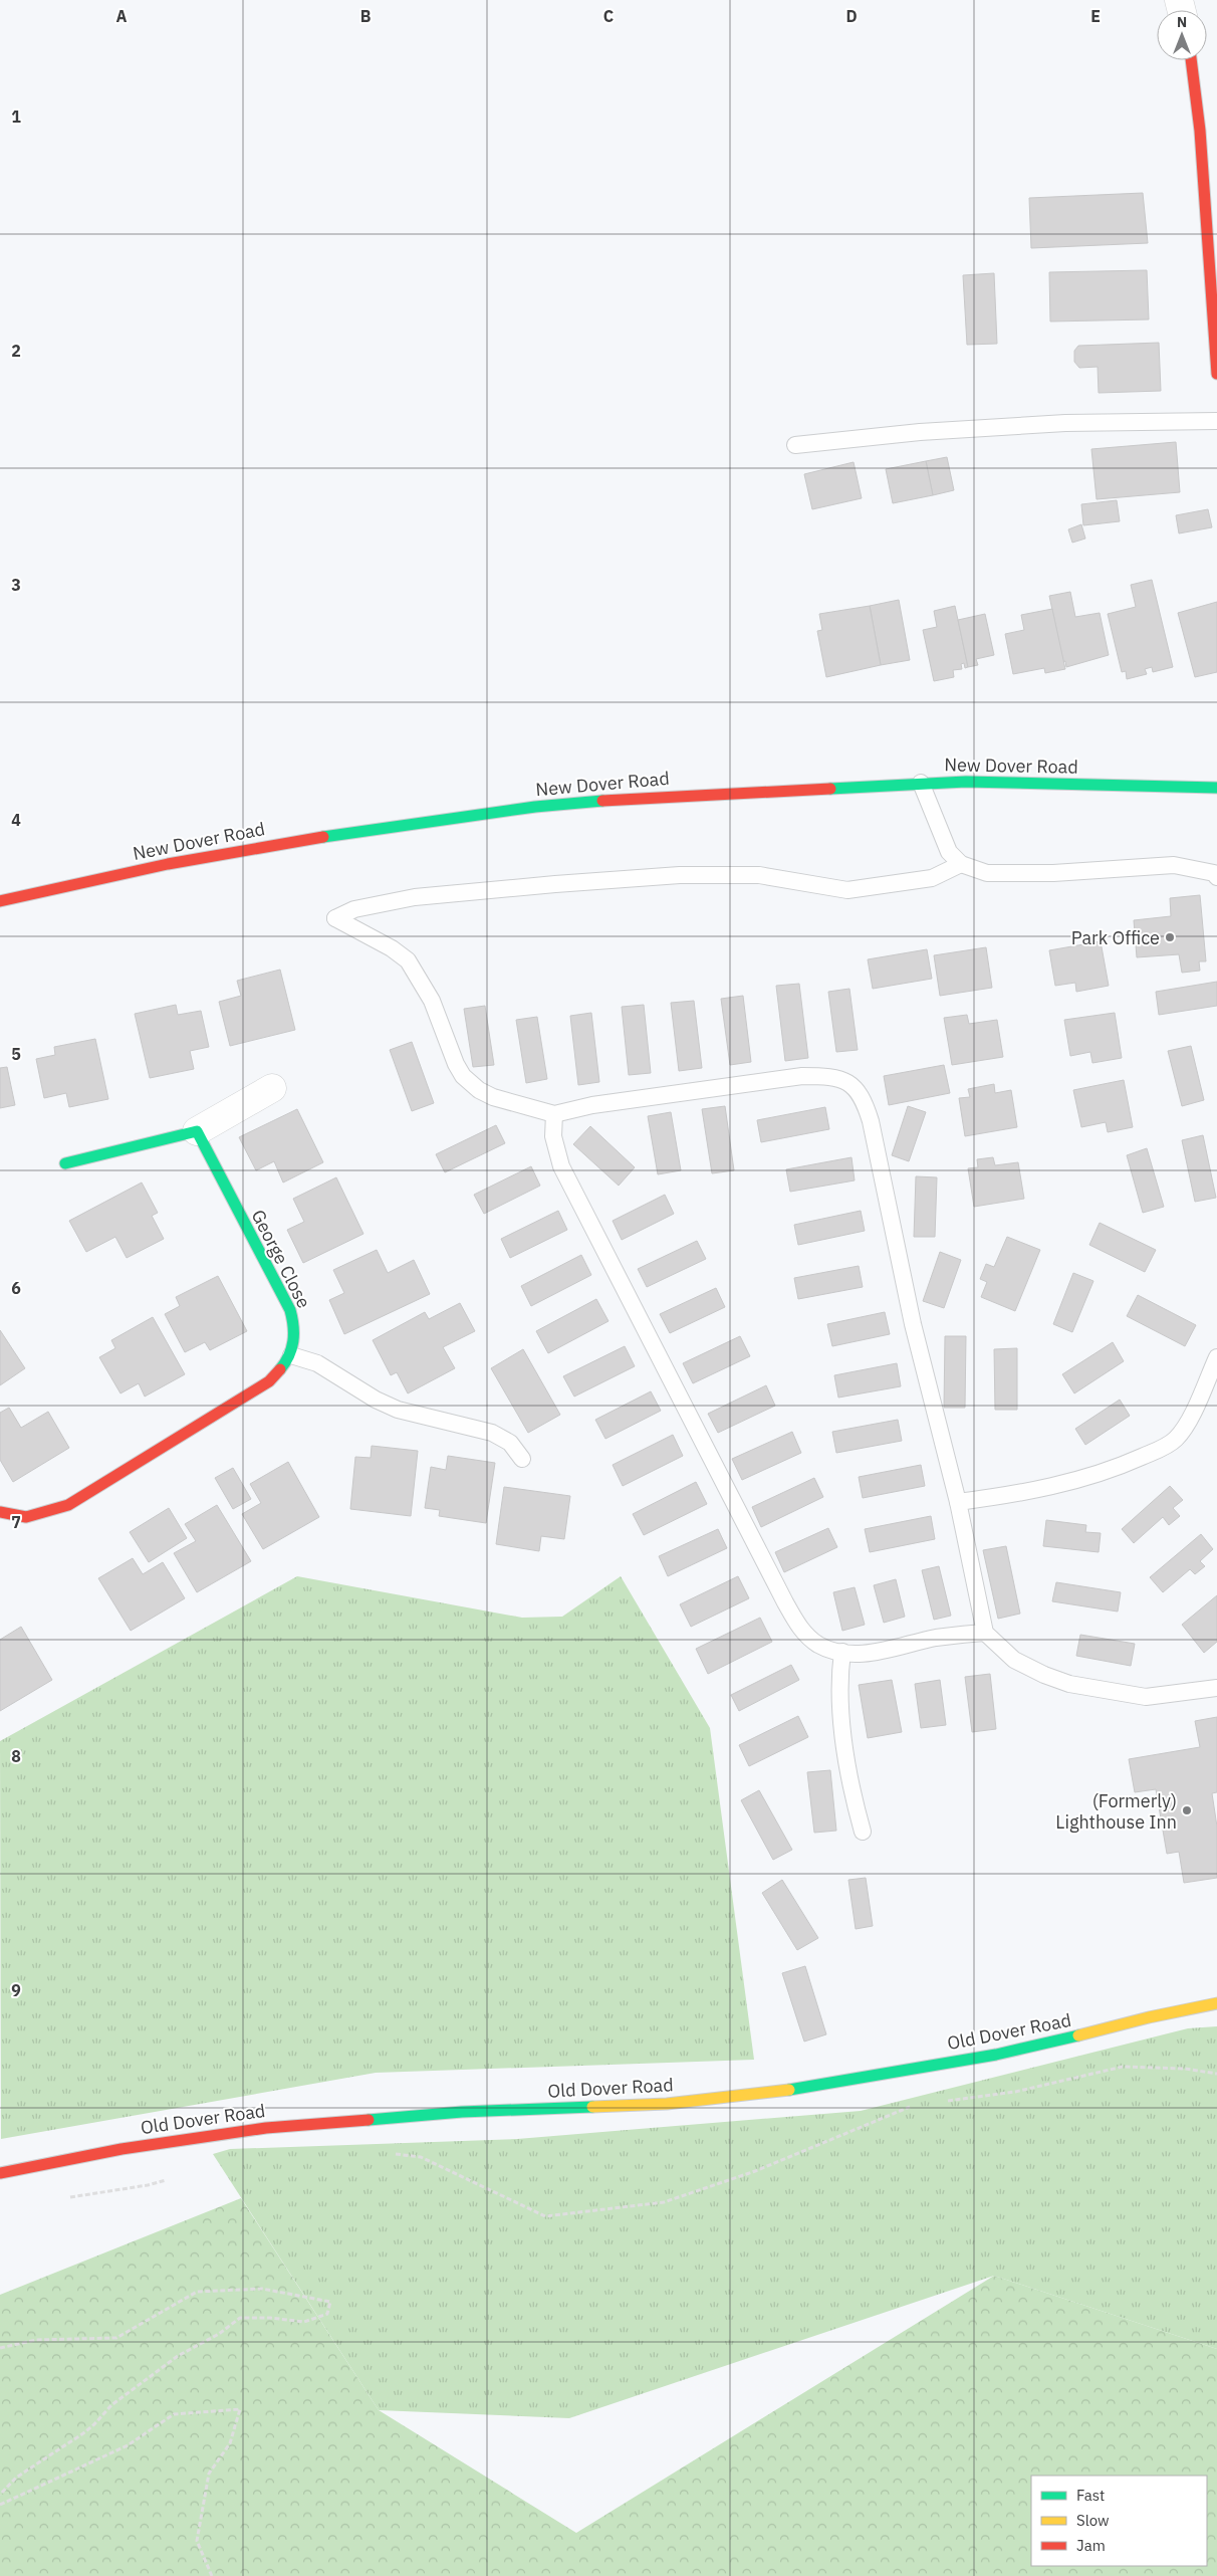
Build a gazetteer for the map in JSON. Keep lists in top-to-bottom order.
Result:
{
  "streets": {
    "street": ["New Dover Road", "George Close", "Old Dover Road"]
  },
  "places": ["Park Office", "(Formerly) Lighthouse Inn"],
  "legend": ["Fast", "Slow", "Jam"],
  "north": "top",
  "grid": {
    "columns": [
      "A",
      "B",
      "C",
      "D",
      "E"
    ],
    "rows": [
      "1",
      "2",
      "3",
      "4",
      "5",
      "6",
      "7",
      "8",
      "9"
    ]
  }
}
